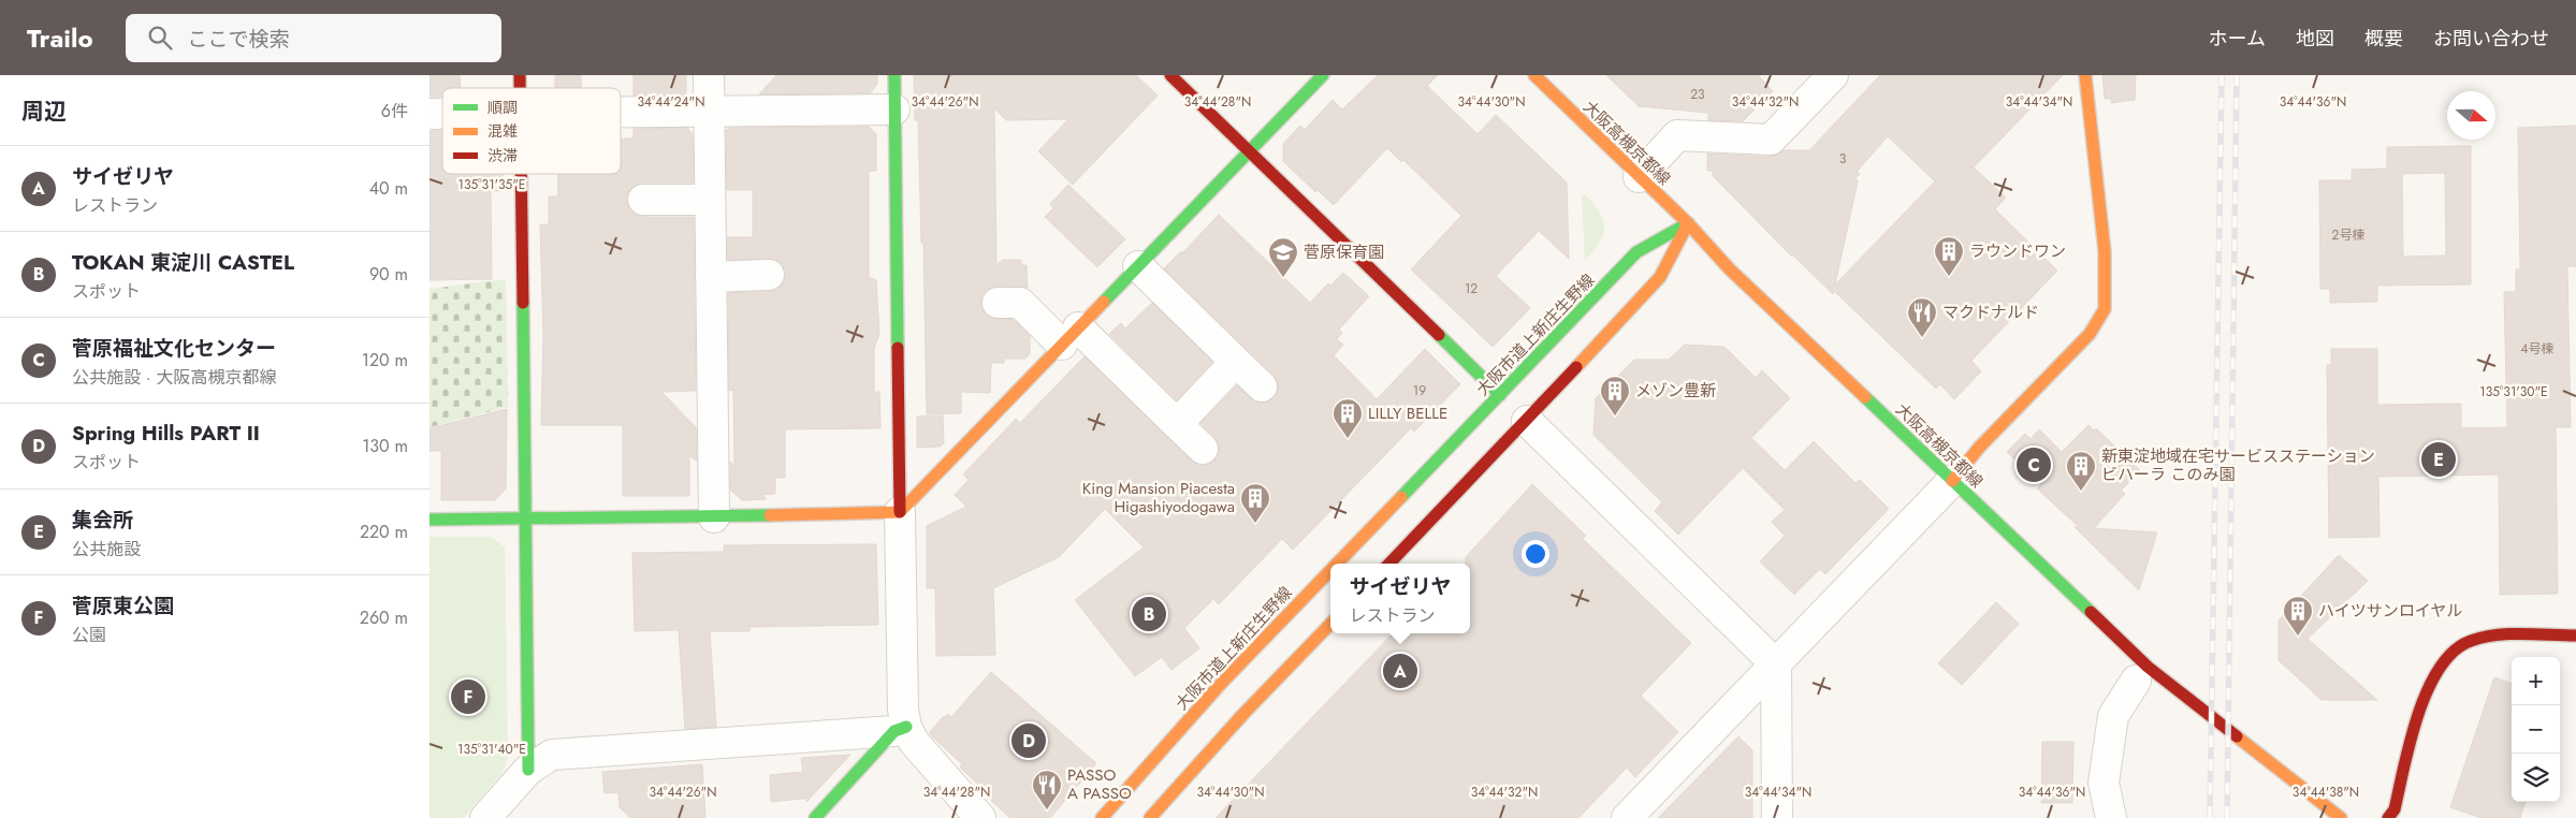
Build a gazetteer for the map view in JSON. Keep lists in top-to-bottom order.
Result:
{
  "streets": {
    "street": ["大阪高槻京都線", "大阪市道上新庄生野線"]
  },
  "crossings": [
    ["大阪高槻京都線", "大阪市道上新庄生野線"]
  ],
  "places": {
    "building": [
      "ラウンドワン",
      "メゾン豊新",
      "LILLY BELLE",
      "新東淀地域在宅サービスステーション ビハーラ このみ園",
      "King Mansion Piacesta Higashiyodogawa",
      "ハイツサンロイヤル"
    ],
    "school or university": ["菅原保育園"],
    "restaurant": ["マクドナルド", "PASSO A PASSO"]
  },
  "house_numbers": [
    "23",
    "3",
    "2号棟",
    "12",
    "4号棟",
    "19"
  ],
  "legend": ["順調", "混雑", "渋滞"],
  "north": "right",
  "page": {
    "header": "Trailo",
    "search": "ここで検索",
    "nav": [
      "ホーム",
      "地図",
      "概要",
      "お問い合わせ"
    ],
    "heading": ["周辺", "6件"],
    "list": [
      {
        "mark": "A",
        "name": "サイゼリヤ",
        "note": "レストラン",
        "value": "40 m"
      },
      {
        "mark": "B",
        "name": "TOKAN 東淀川 CASTEL",
        "note": "スポット",
        "value": "90 m"
      },
      {
        "mark": "C",
        "name": "菅原福祉文化センター",
        "note": "公共施設 · 大阪高槻京都線",
        "value": "120 m"
      },
      {
        "mark": "D",
        "name": "Spring Hills PART II",
        "note": "スポット",
        "value": "130 m"
      },
      {
        "mark": "E",
        "name": "集会所",
        "note": "公共施設",
        "value": "220 m"
      },
      {
        "mark": "F",
        "name": "菅原東公園",
        "note": "公園",
        "value": "260 m"
      }
    ],
    "pins": [
      "E",
      "C",
      "B",
      "A",
      "F",
      "D"
    ],
    "popup": ["サイゼリヤ", "レストラン"],
    "map_buttons": ["+", "−"]
  },
  "coordinates": [
    "34°44'24\"N",
    "34°44'26\"N",
    "34°44'28\"N",
    "34°44'30\"N",
    "34°44'32\"N",
    "34°44'34\"N",
    "34°44'36\"N",
    "135°31'35\"E",
    "135°31'30\"E",
    "135°31'40\"E",
    "34°44'38\"N"
  ]
}
